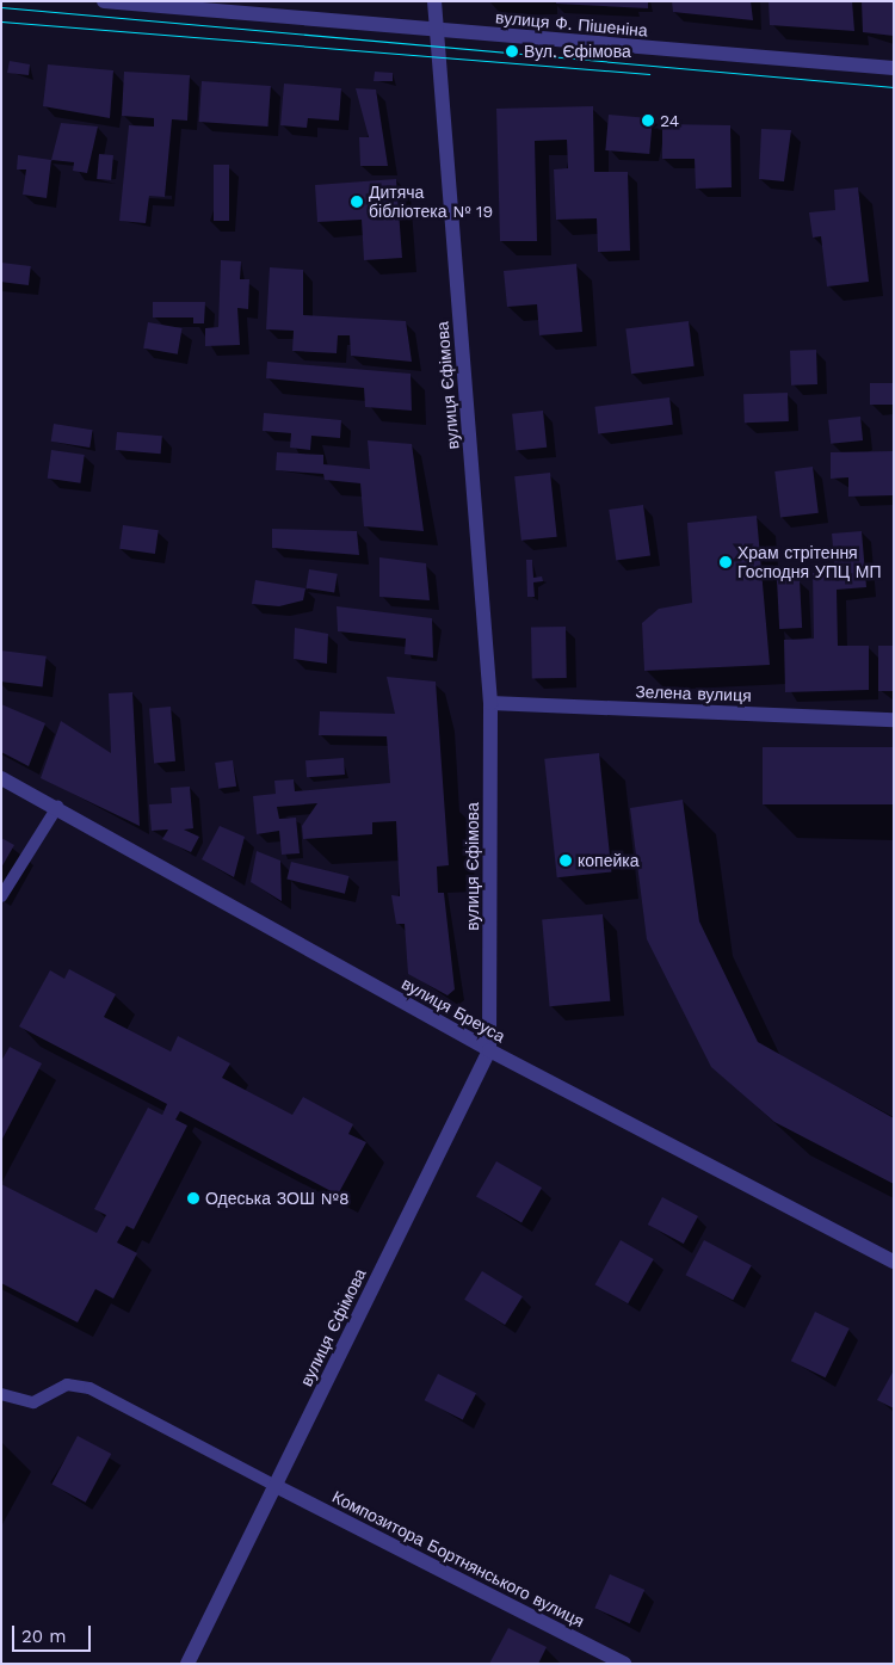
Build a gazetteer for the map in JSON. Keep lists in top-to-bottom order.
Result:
{
  "streets": {
    "street": [
      "вулиця Ф. Пішеніна",
      "вулиця Єфімова",
      "Зелена вулиця",
      "вулиця Бреуса",
      "Композитора Бортнянського вулиця"
    ]
  },
  "crossings": [
    ["вулиця Ф. Пішеніна", "вулиця Єфімова"],
    ["вулиця Єфімова", "Зелена вулиця"],
    ["вулиця Єфімова", "вулиця Бреуса"],
    ["вулиця Єфімова", "Композитора Бортнянського вулиця"]
  ],
  "places": [
    "Вул. Єфімова",
    "24",
    "Дитяча бібліотека № 19",
    "Храм стрітення Господня УПЦ МП",
    "копейка",
    "Одеська ЗОШ №8"
  ],
  "scale_bar": "20 m"
}
